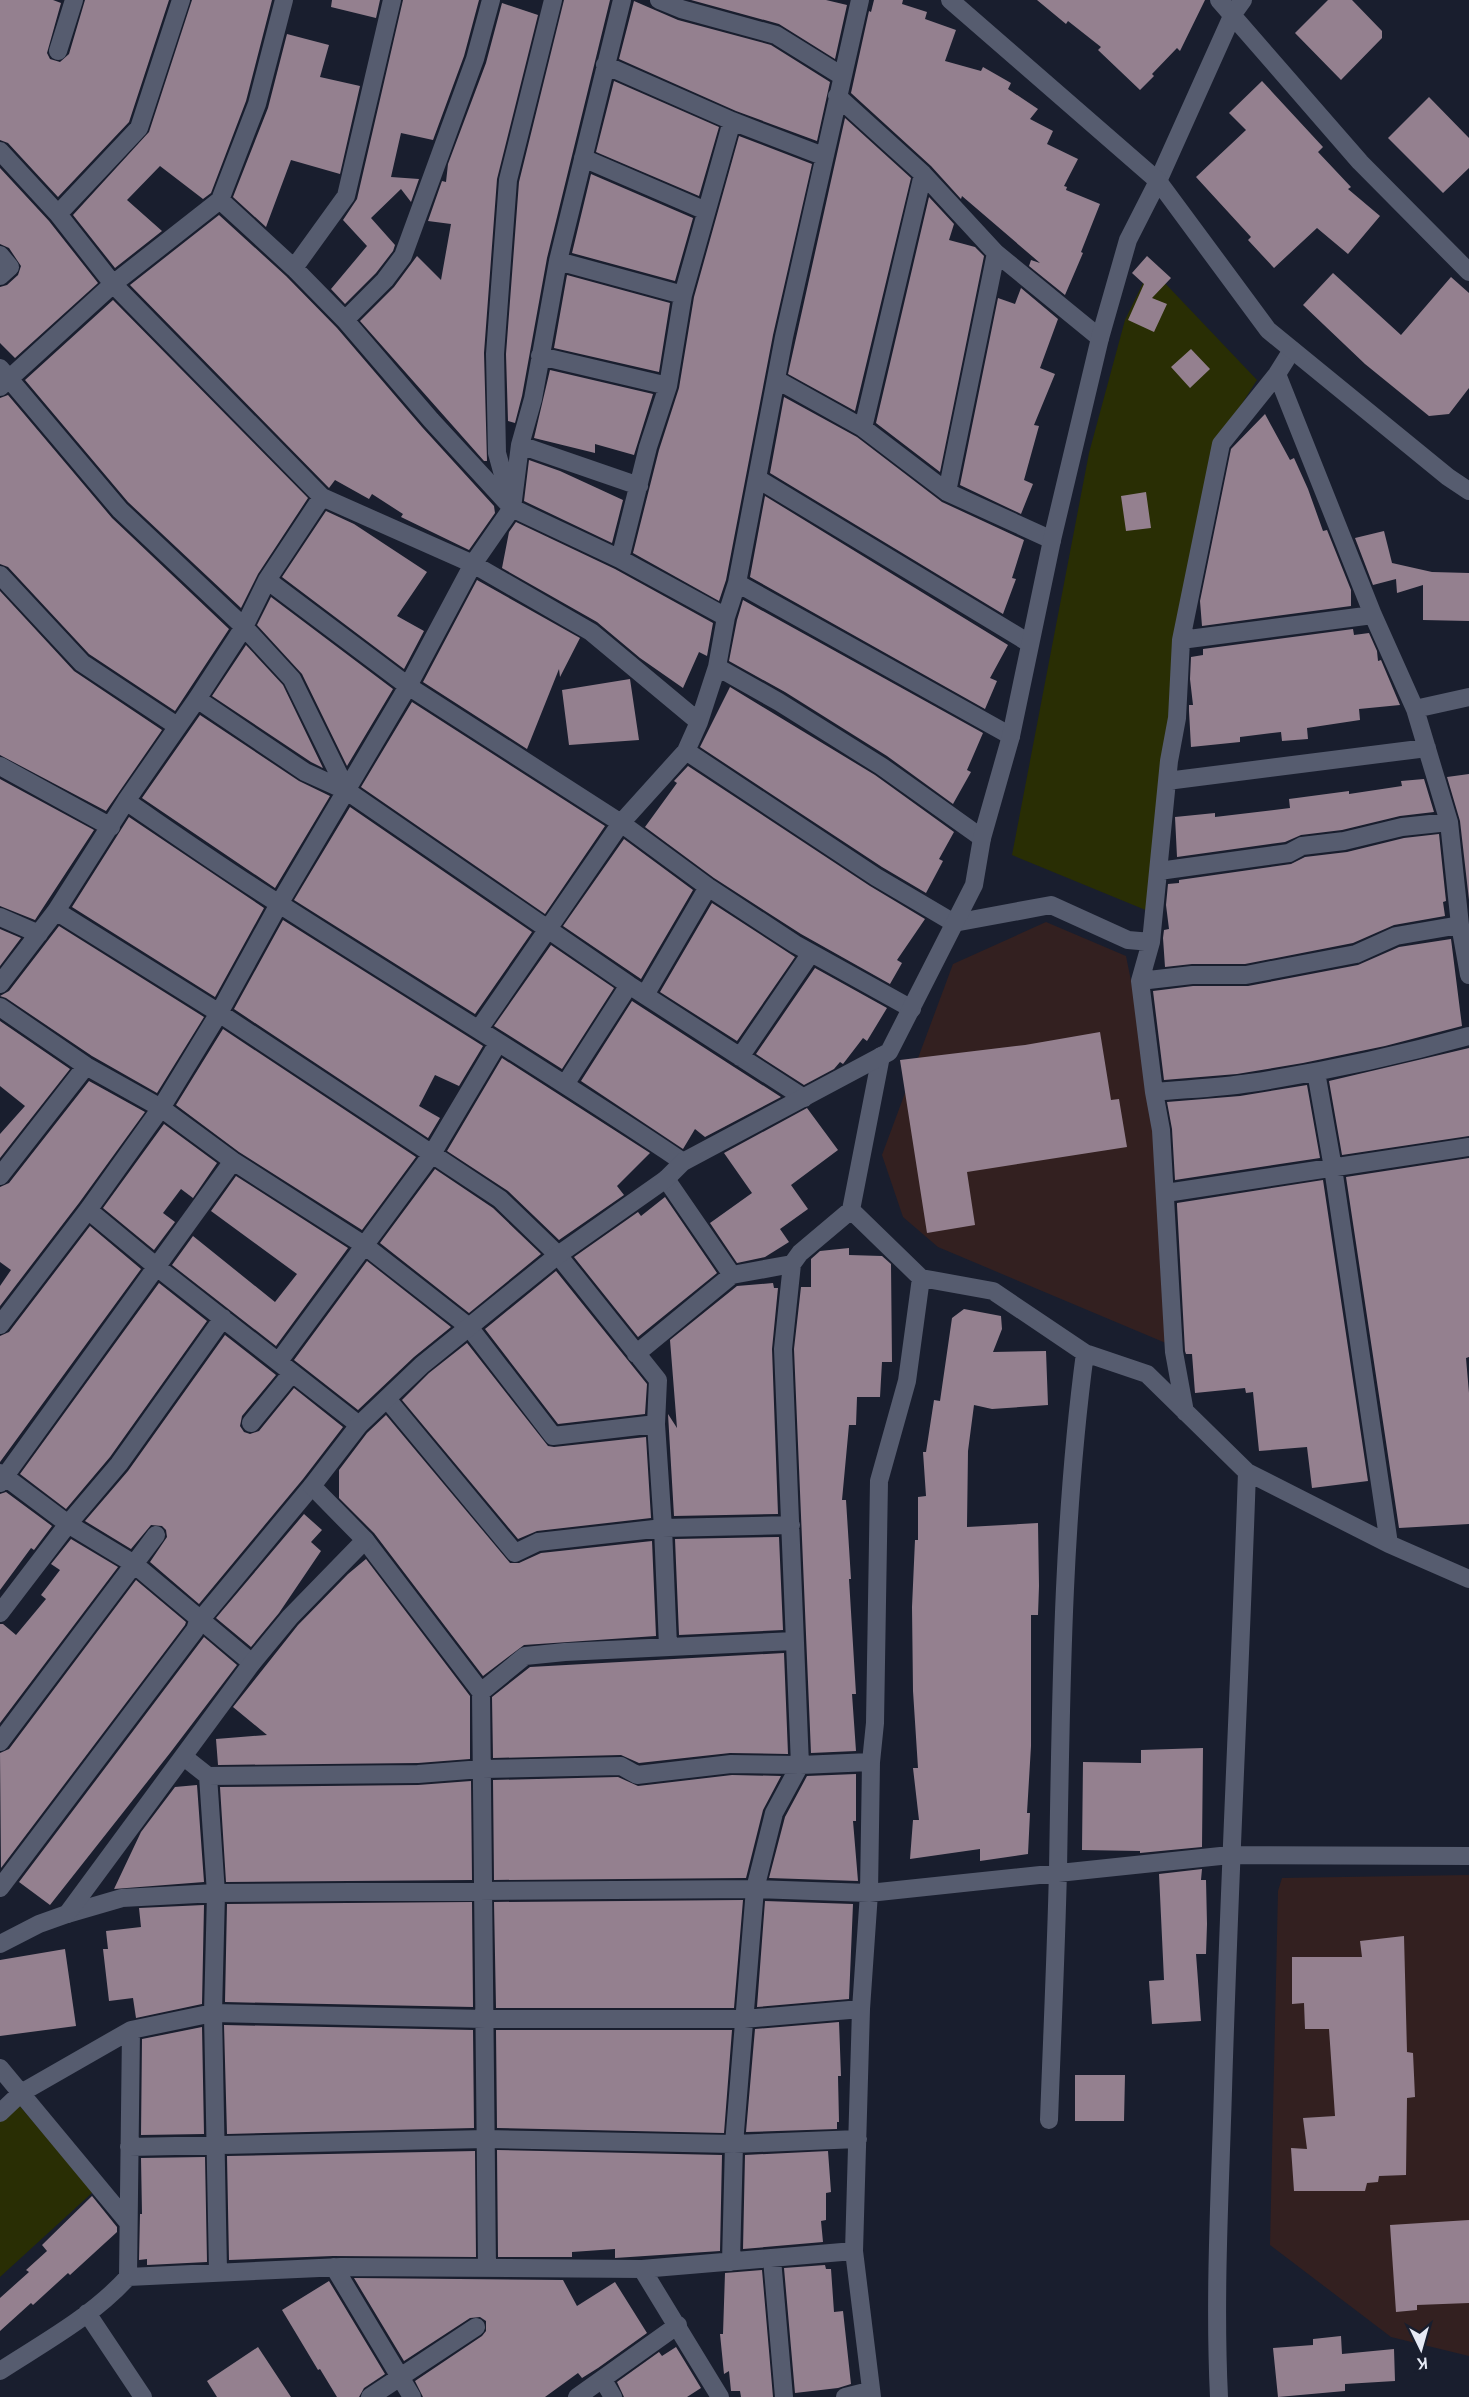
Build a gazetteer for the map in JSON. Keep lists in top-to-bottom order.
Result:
{
  "north": "bottom"
}
